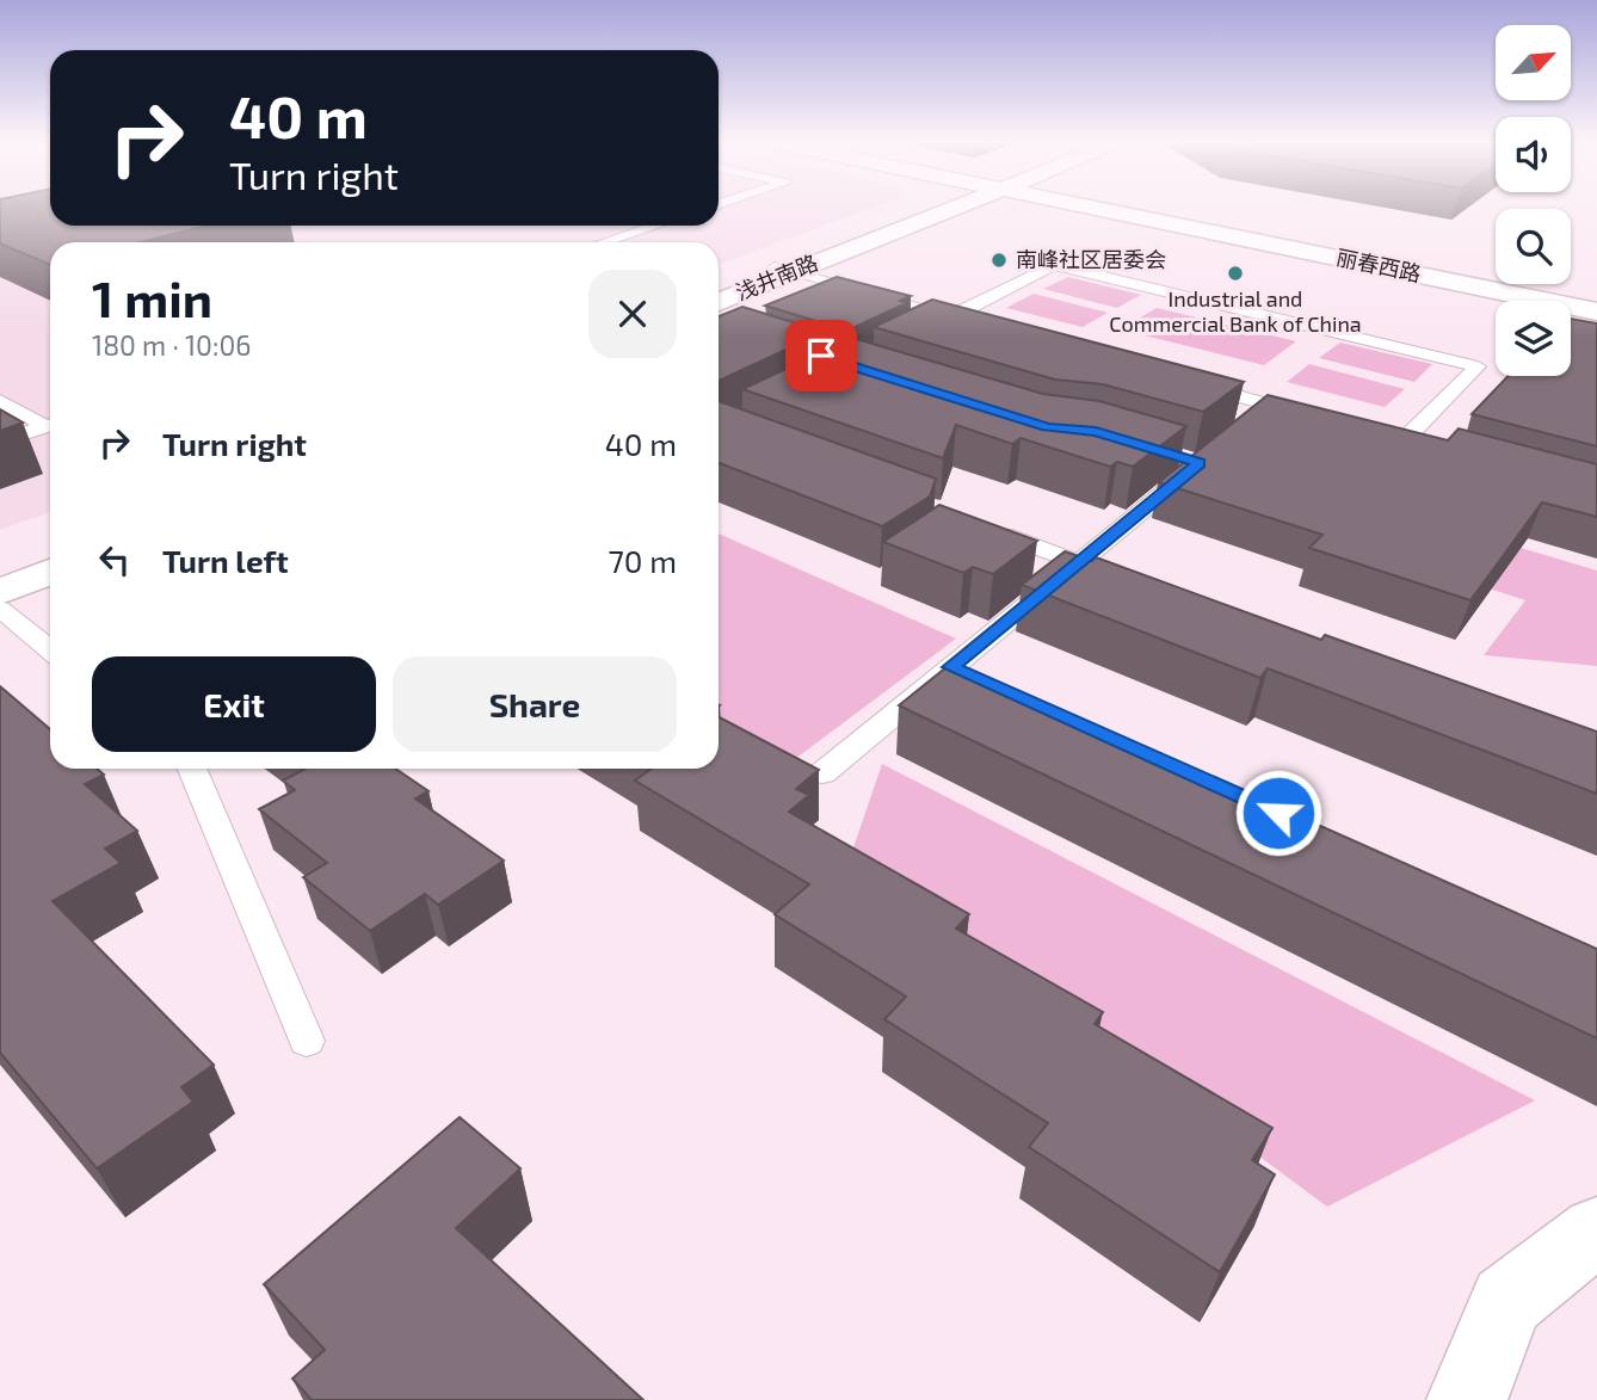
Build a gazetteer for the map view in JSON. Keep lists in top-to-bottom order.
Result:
{
  "streets": {
    "main road": ["丽春西路", "浅井南路"]
  },
  "places": ["南峰社区居委会", "Industrial and Commercial Bank of China"],
  "north": "top right",
  "page": {
    "turn": ["40 m", "Turn right"],
    "heading": ["1 min", "180 m · 10:06"],
    "list": [
      {
        "name": "Turn right",
        "value": "40 m"
      },
      {
        "name": "Turn left",
        "value": "70 m"
      }
    ],
    "buttons": ["Exit", "Share"]
  }
}
